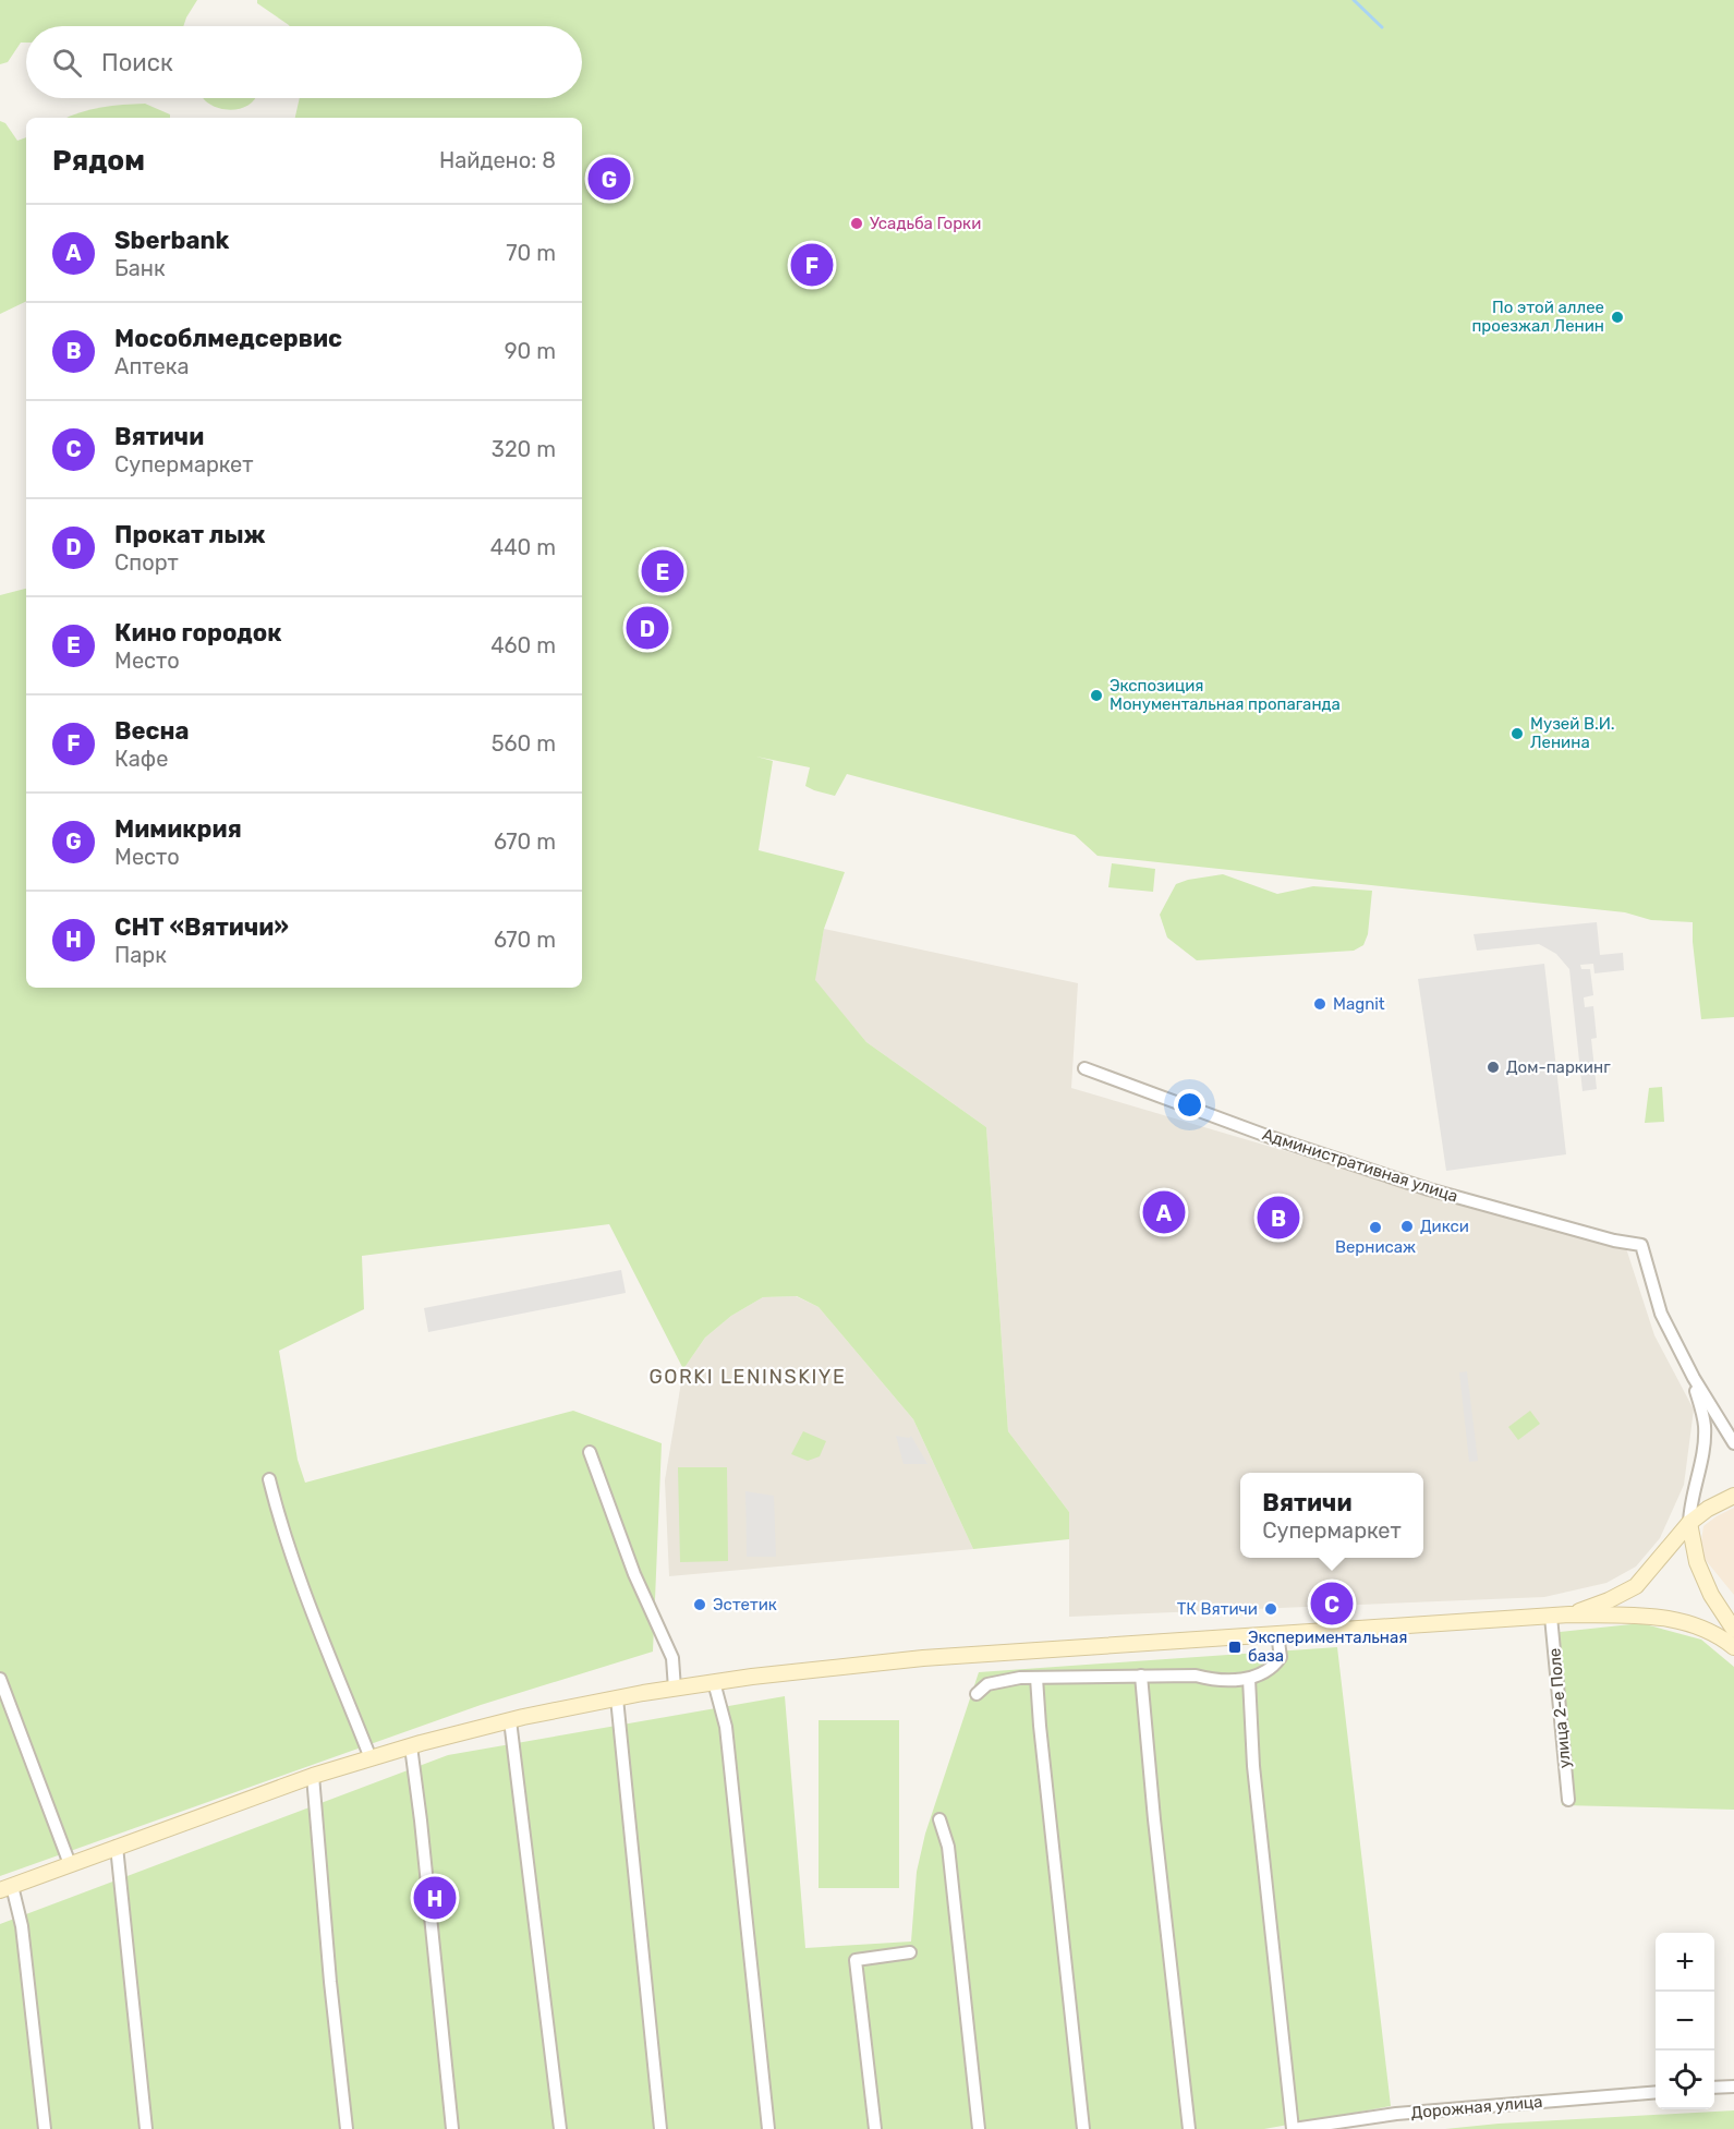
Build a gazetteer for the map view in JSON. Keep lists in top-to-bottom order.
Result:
{
  "streets": {
    "street": ["Административная улица", "улица 2-е Поле", "Дорожная улица"]
  },
  "districts": ["GORKI LENINSKIYE"],
  "places": {
    "other": [
      "Усадьба Горки",
      "По этой аллее проезжал Ленин",
      "Экспозиция Монументальная пропаганда",
      "Музей В.И. Ленина",
      "Magnit",
      "Дом-паркинг",
      "Дикси",
      "Вернисаж",
      "Эстетик",
      "ТК Вятичи"
    ],
    "transit": ["Экспериментальная база"]
  },
  "page": {
    "search": "Поиск",
    "heading": ["Рядом", "Найдено: 8"],
    "pins": [
      "G",
      "F",
      "E",
      "D",
      "A",
      "B",
      "C",
      "H"
    ],
    "list": [
      {
        "mark": "A",
        "name": "Sberbank",
        "note": "Банк",
        "value": "70 m"
      },
      {
        "mark": "B",
        "name": "Мособлмедсервис",
        "note": "Аптека",
        "value": "90 m"
      },
      {
        "mark": "C",
        "name": "Вятичи",
        "note": "Супермаркет",
        "value": "320 m"
      },
      {
        "mark": "D",
        "name": "Прокат лыж",
        "note": "Спорт",
        "value": "440 m"
      },
      {
        "mark": "E",
        "name": "Кино городок",
        "note": "Место",
        "value": "460 m"
      },
      {
        "mark": "F",
        "name": "Весна",
        "note": "Кафе",
        "value": "560 m"
      },
      {
        "mark": "G",
        "name": "Мимикрия",
        "note": "Место",
        "value": "670 m"
      },
      {
        "mark": "H",
        "name": "СНТ «Вятичи»",
        "note": "Парк",
        "value": "670 m"
      }
    ],
    "popup": ["Вятичи", "Супермаркет"],
    "map_buttons": ["+", "−"]
  }
}
